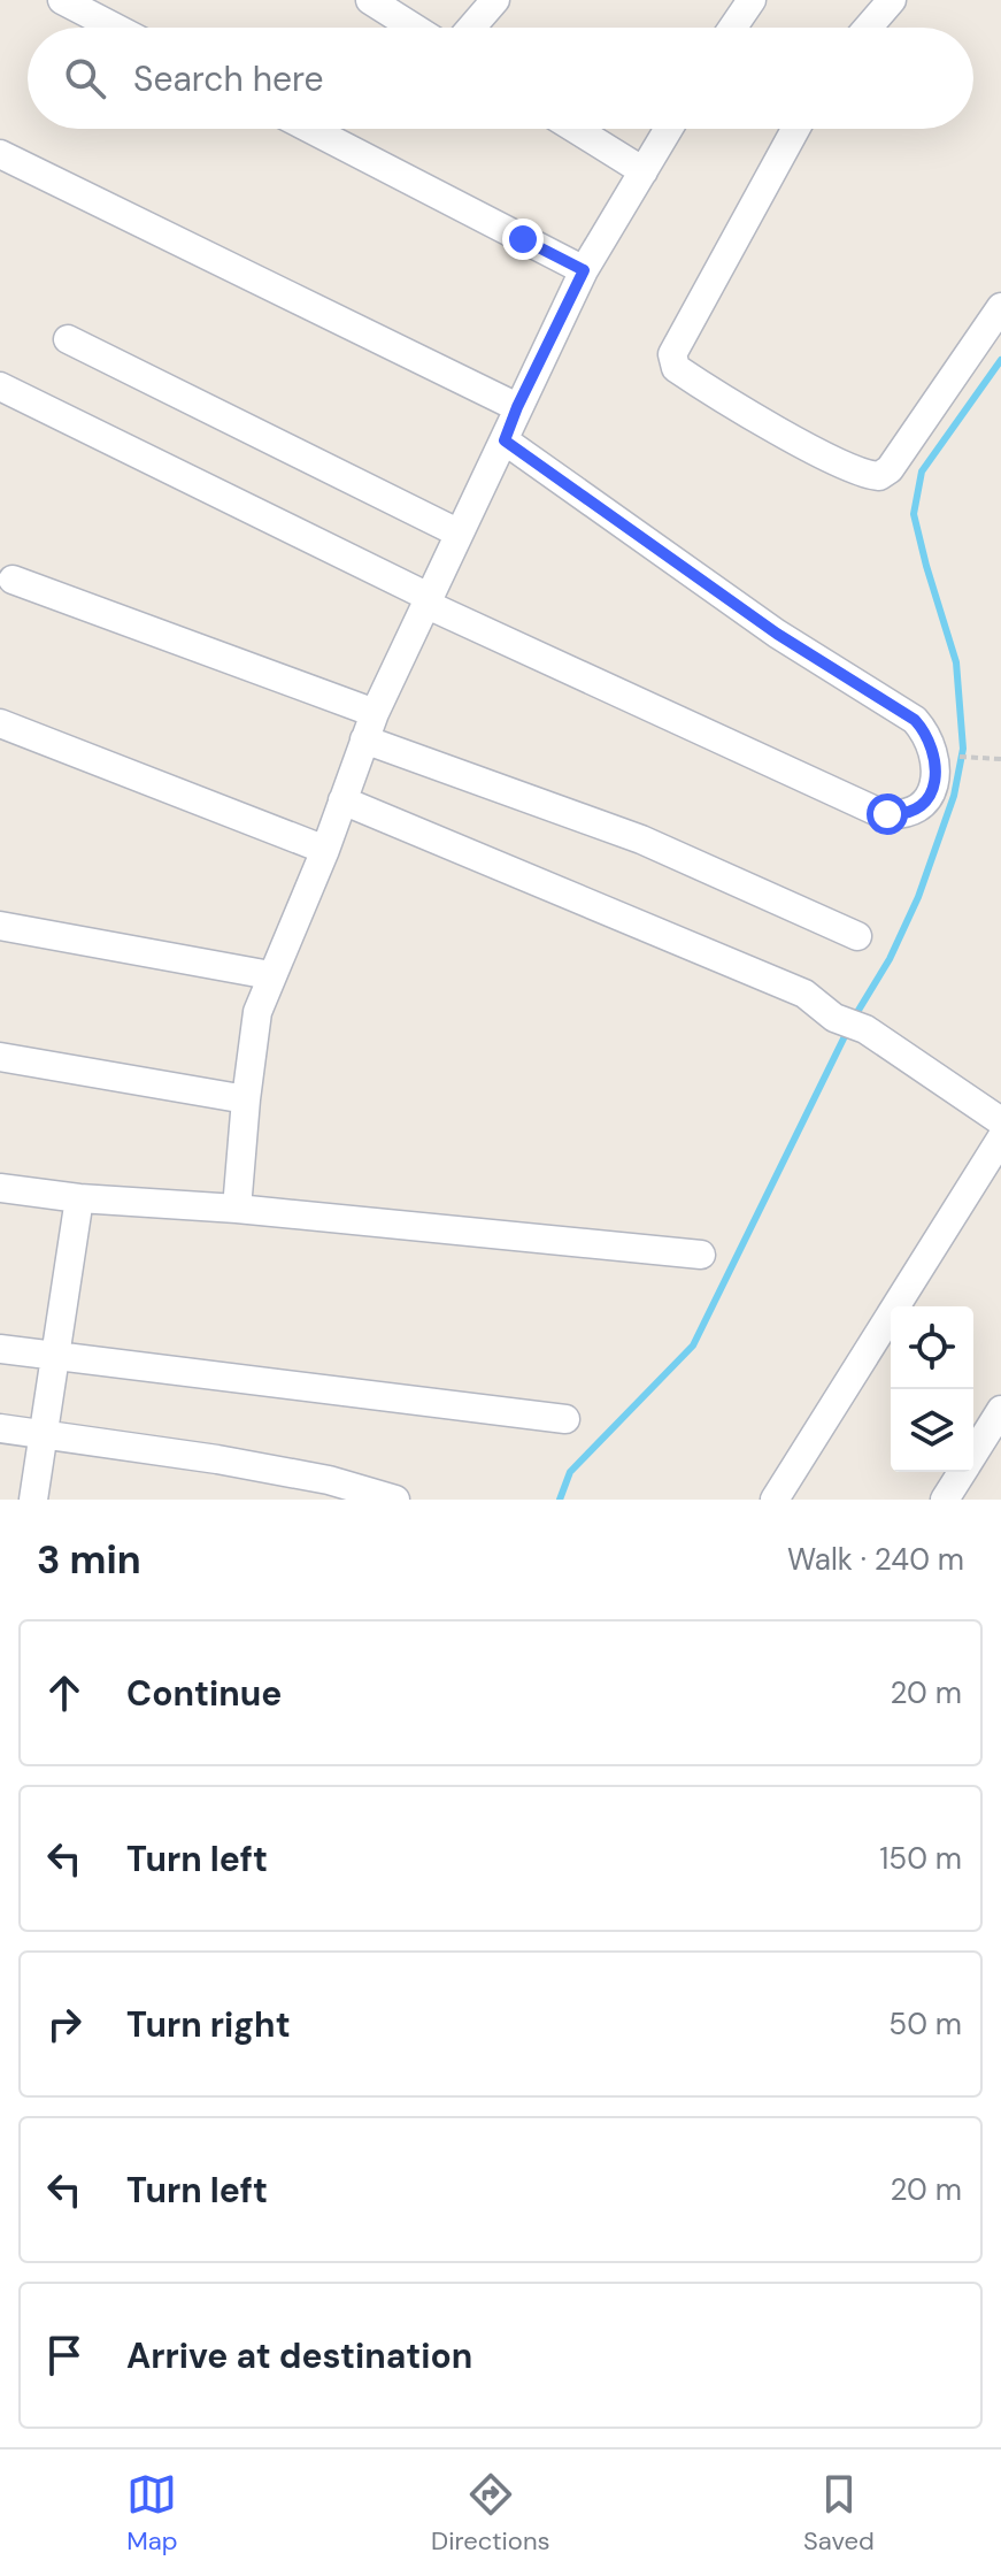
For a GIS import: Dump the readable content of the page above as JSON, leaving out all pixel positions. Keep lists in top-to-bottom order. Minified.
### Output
{"page":{"search":"Search here","heading":["3 min","Walk · 240 m"],"list":[["Continue","20 m"],["Turn left","150 m"],["Turn right","50 m"],["Turn left","20 m"],"Arrive at destination"],"nav":["Map","Directions","Saved"]}}
